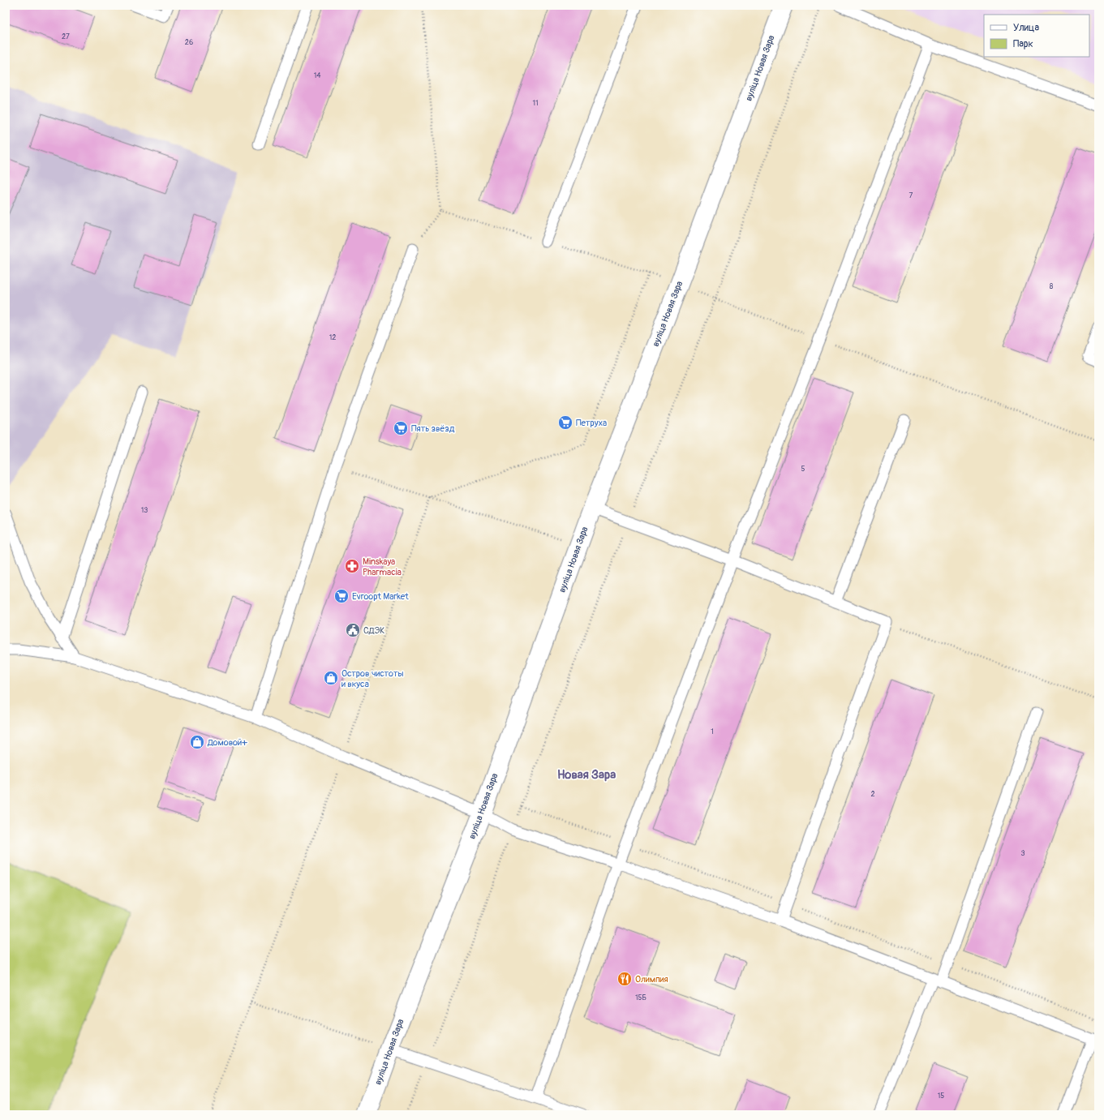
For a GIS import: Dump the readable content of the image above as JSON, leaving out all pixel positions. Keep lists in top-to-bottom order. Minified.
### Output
{"streets":{"street":["вуліца Новая Зара"]},"districts":["Новая Зара"],"places":{"supermarket":["Петруха","Пять звёзд","Evroopt Market"],"pharmacy":["Minskaya Pharmacia"],"public building":["СДЭК"],"shop":["Остров чистоты и вкуса","Домовой+"],"restaurant":["Олимпия"]},"house_numbers":["27","26","14","11","7","8","12","5","13","1","2","3","15Б","15"],"legend":["Улица","Парк"]}
